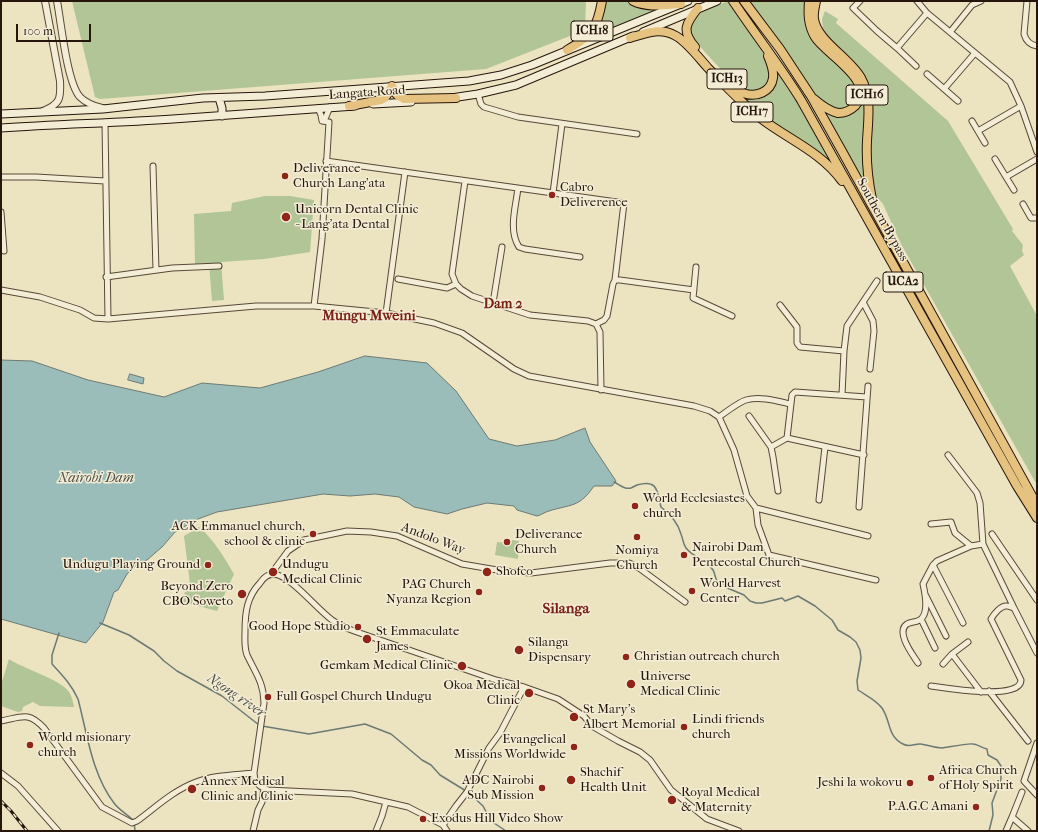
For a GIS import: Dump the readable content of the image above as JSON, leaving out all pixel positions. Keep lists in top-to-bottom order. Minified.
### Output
{"streets":{"main road":["ICH18","ICH13","Langata Road","ICH16","ICH17","Southern Bypass","UCA2"],"street":["Andolo Way"]},"crossings":[["ICH18","Langata Road"],["ICH13","Langata Road"],["ICH13","Southern Bypass"],["Langata Road","ICH17"],["ICH16","Southern Bypass"],["ICH17","Southern Bypass"]],"districts":["Dam 2","Mungu Mweini","Silanga"],"water":["Nairobi Dam","Ngong river"],"places":["Deliverance Church Lang'ata","Cabro Deliverence","Unicorn Dental Clinic - Lang'ata Dental","World Ecclesiastes church","ACK Emmanuel church, school & clinic","Nomiya Church","Deliverance Church","Nairobi Dam Pentecostal Church","Undugu Playing Ground","Undugu Medical Clinic","Shofco","World Harvest Center","PAG Church Nyanza Region","Beyond Zero CBO Soweto","Good Hope Studio","St Emmaculate James","Silanga Dispensary","Christian outreach church","Gemkam Medical Clinic","Universe Medical Clinic","Okoa Medical Clinic","Full Gospel Church Undugu","St Mary's Albert Memorial","Lindi friends church","World misionary church","Evangelical Missions Worldwide","Africa Church of Holy Spirit","Shachif Health Unit","Jeshi la wokovu","ADC Nairobi Sub Mission","Annex Medical Clinic and Clinic","Royal Medical & Maternity","P.A.G.C Amani","Exodus Hill Video Show"],"scale_bar":"100 m"}
